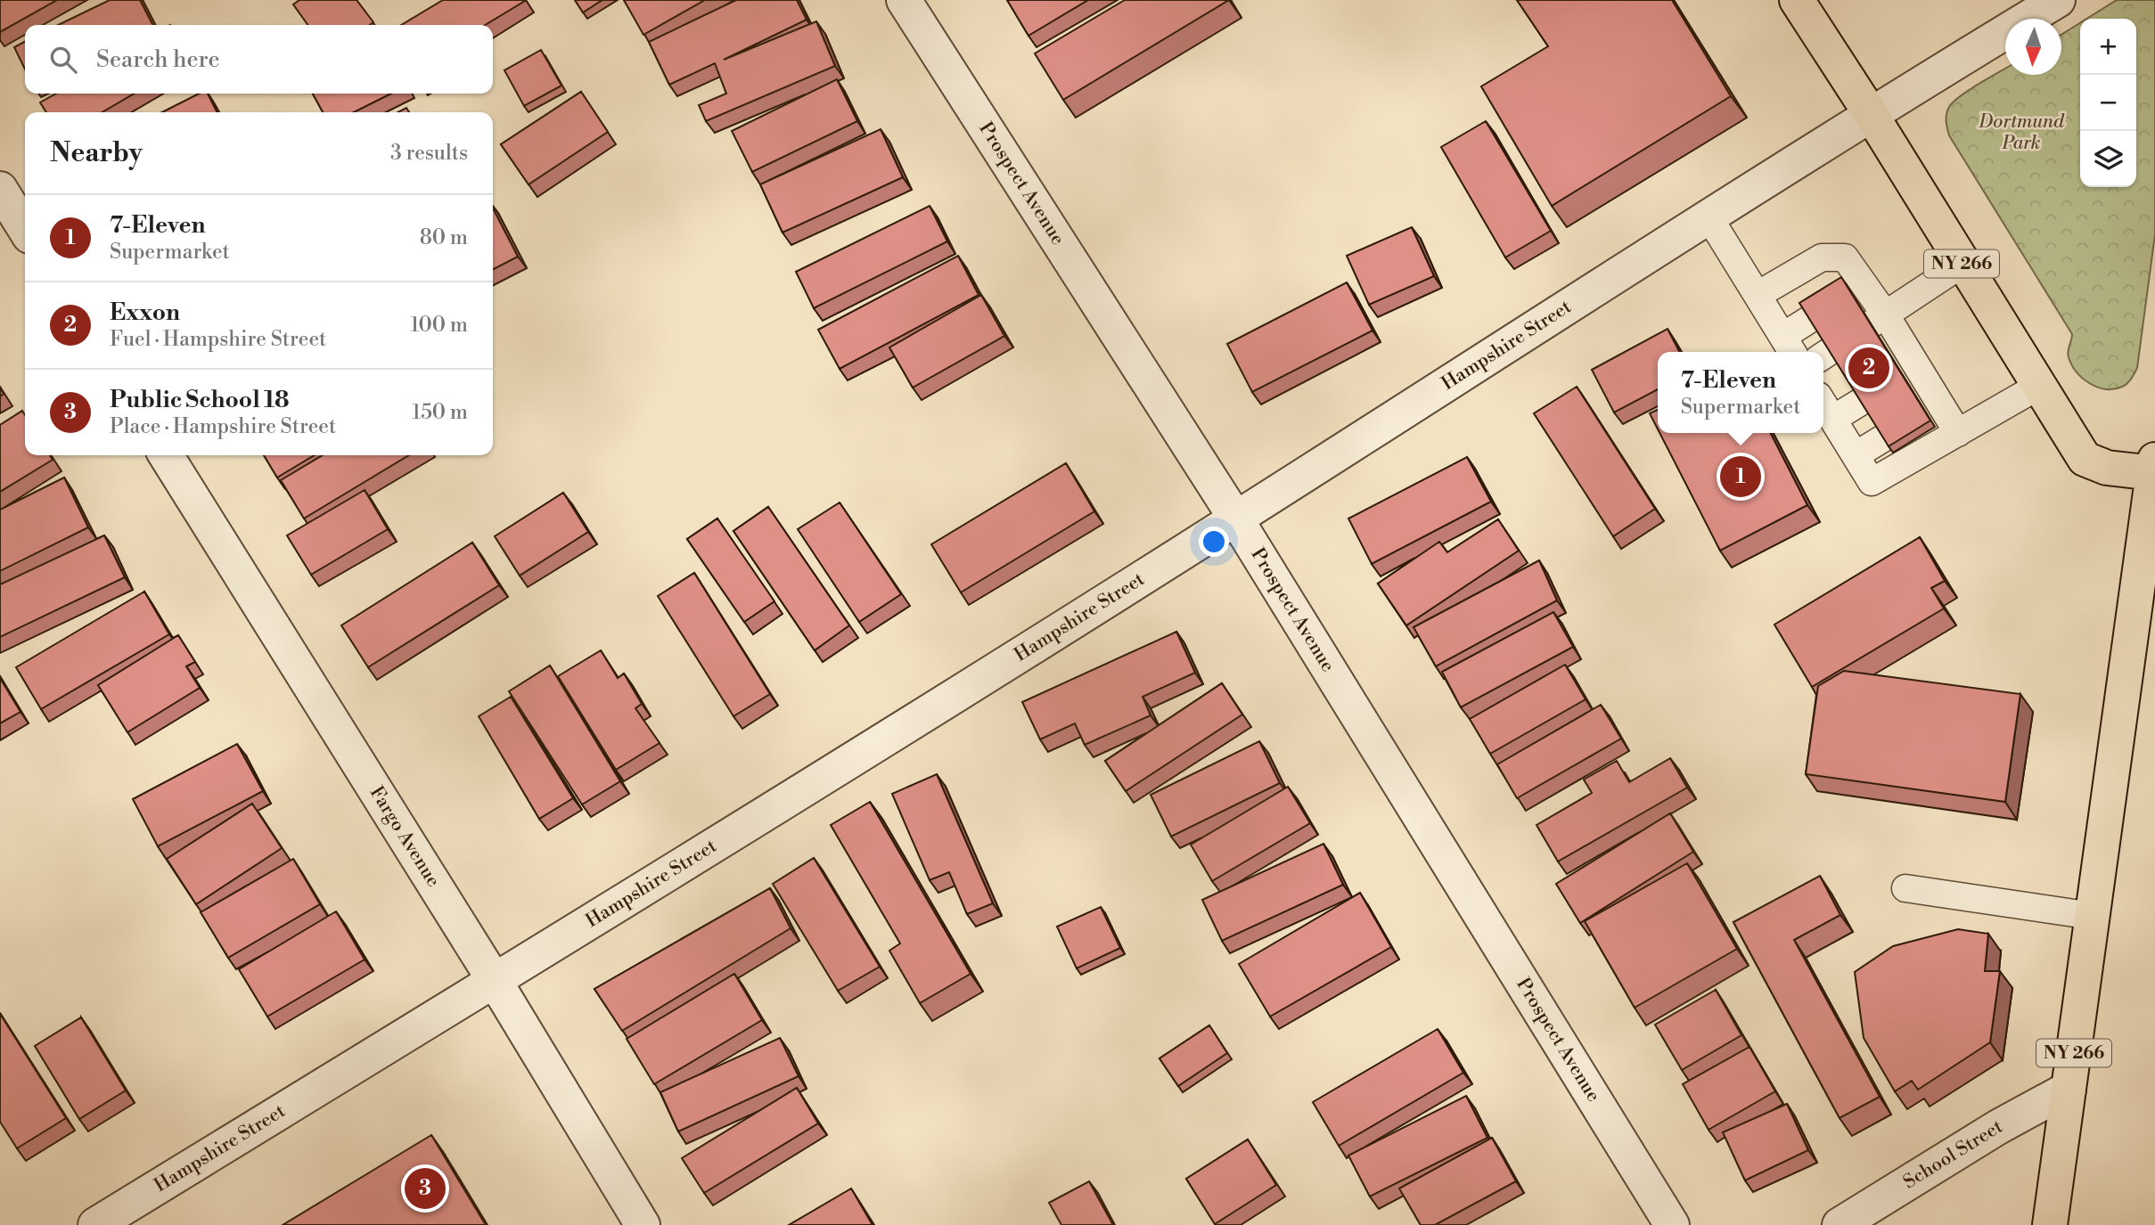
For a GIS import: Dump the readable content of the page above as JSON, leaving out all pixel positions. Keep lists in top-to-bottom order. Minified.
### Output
{"streets":{"main road":["NY 266"],"street":["Prospect Avenue","Hampshire Street","Fargo Avenue","School Street"]},"crossings":[["Prospect Avenue","Hampshire Street"],["NY 266","Hampshire Street"],["NY 266","School Street"],["Hampshire Street","Fargo Avenue"]],"parks":["Dortmund Park"],"north":"bottom","page":{"map_buttons":["+","−"],"search":"Search here","heading":["Nearby","3 results"],"list":[{"mark":"1","name":"7-Eleven","note":"Supermarket","value":"80 m"},{"mark":"2","name":"Exxon","note":"Fuel · Hampshire Street","value":"100 m"},{"mark":"3","name":"Public School 18","note":"Place · Hampshire Street","value":"150 m"}],"pins":["2","1","3"],"popup":["7-Eleven","Supermarket"]}}
